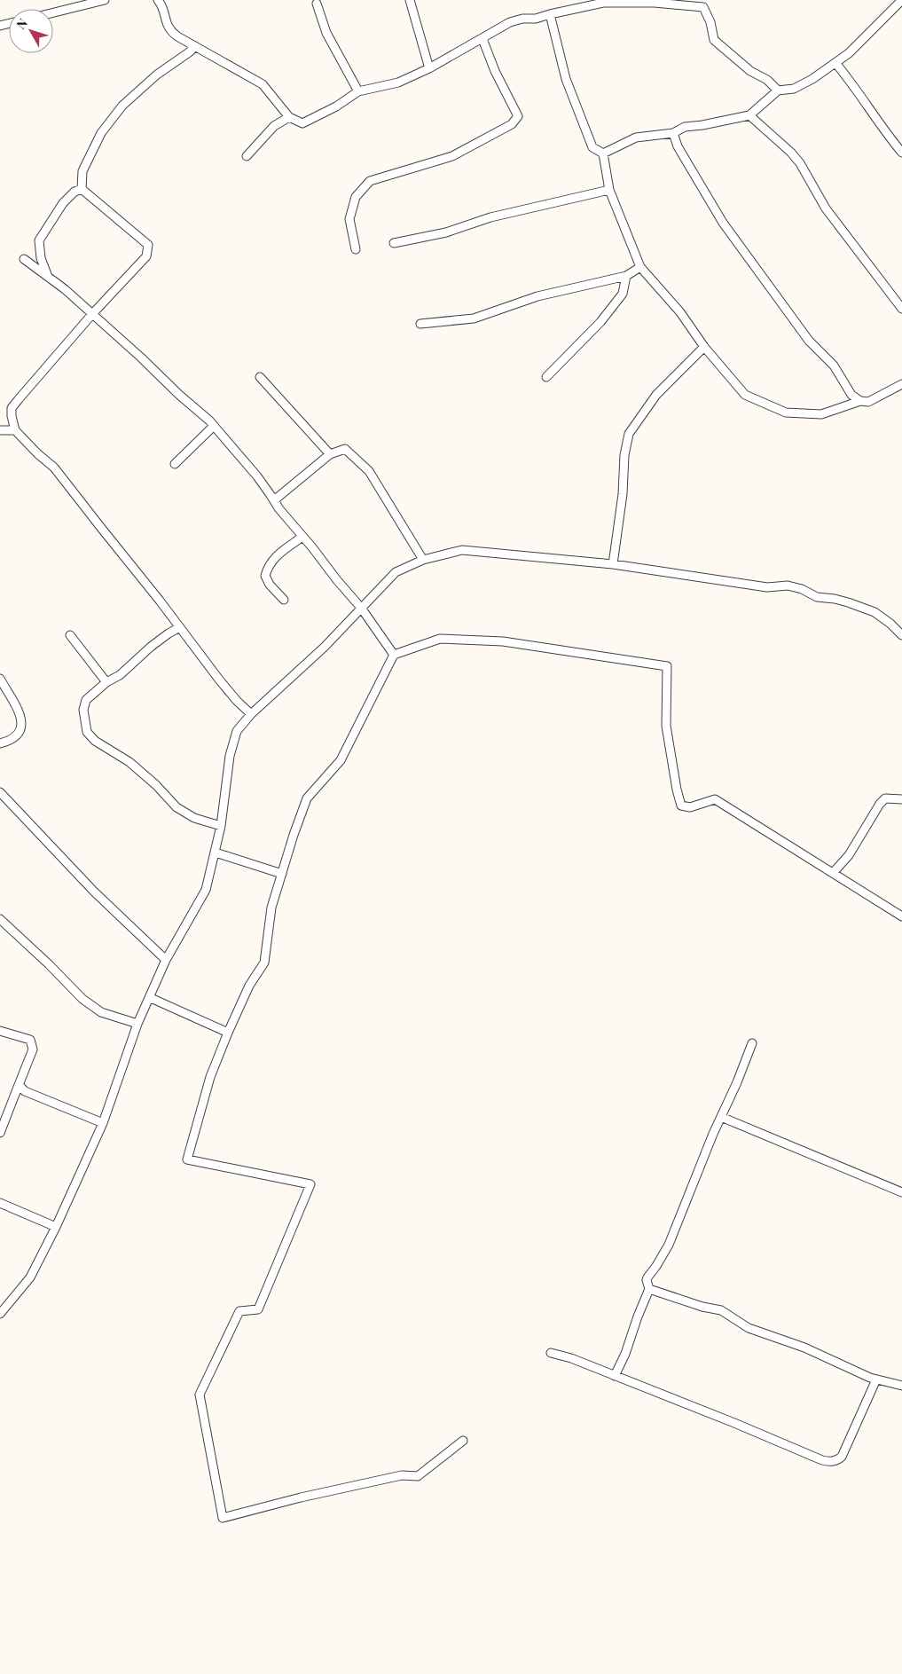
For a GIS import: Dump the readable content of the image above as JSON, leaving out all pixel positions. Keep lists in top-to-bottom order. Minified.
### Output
{"north":"top left"}
